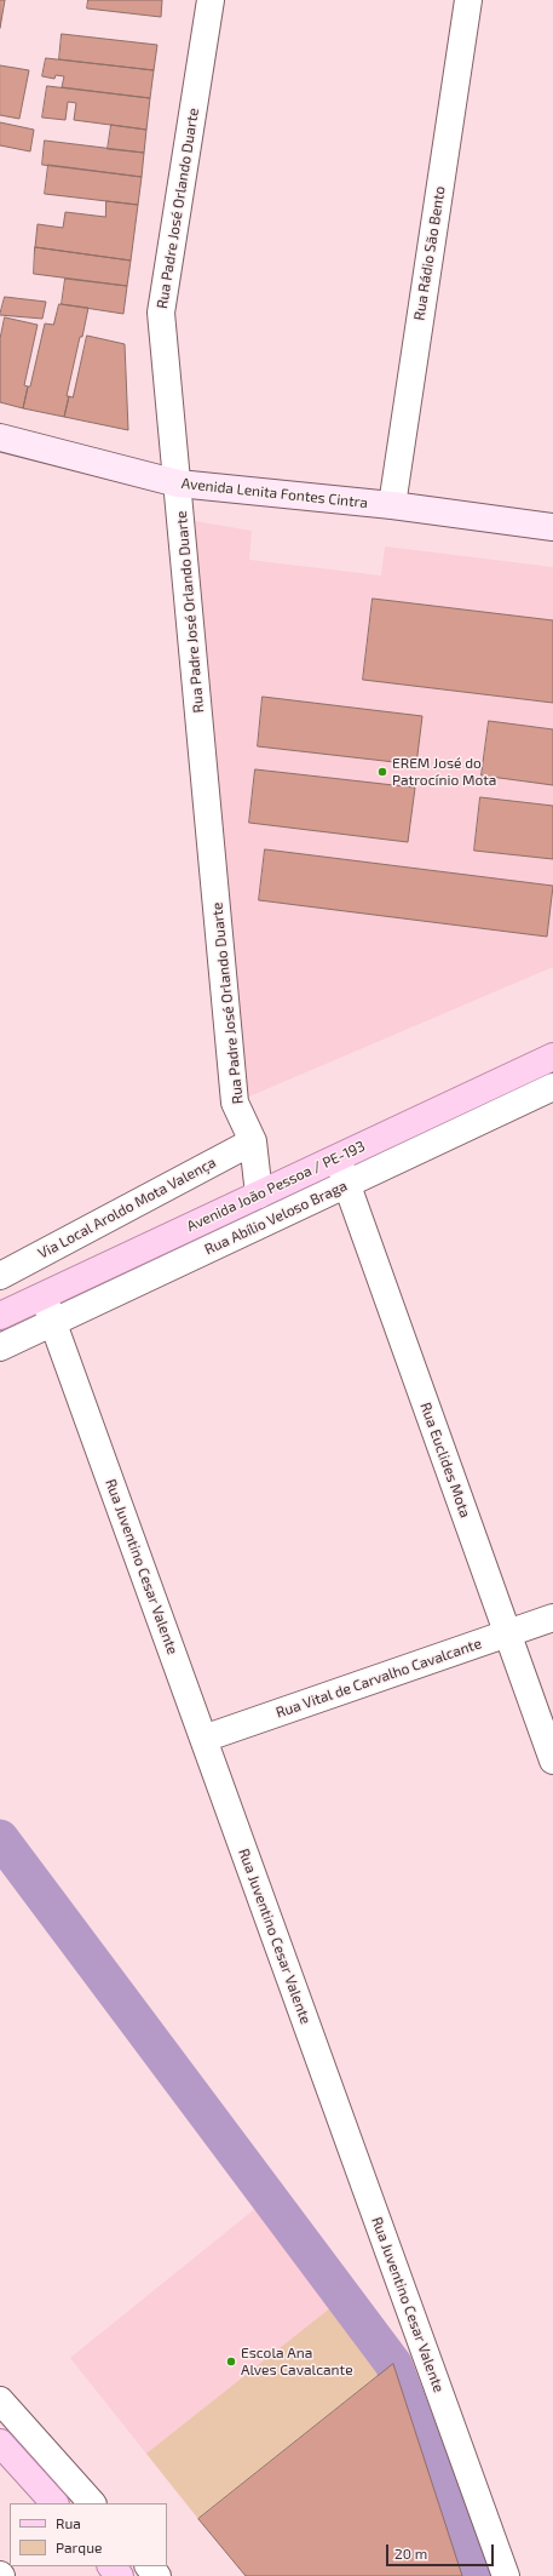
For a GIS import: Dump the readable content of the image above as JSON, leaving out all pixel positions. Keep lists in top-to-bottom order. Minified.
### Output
{"streets":{"main road":["Avenida João Pessoa / PE-193"],"street":["Rua Padre José Orlando Duarte","Rua Rádio São Bento","Avenida Lenita Fontes Cintra","Via Local Aroldo Mota Valença","Rua Abílio Veloso Braga","Rua Euclides Mota","Rua Juventino Cesar Valente","Rua Vital de Carvalho Cavalcante"]},"crossings":[["Rua Padre José Orlando Duarte","Avenida Lenita Fontes Cintra"],["Rua Padre José Orlando Duarte","Avenida João Pessoa / PE-193"],["Rua Padre José Orlando Duarte","Via Local Aroldo Mota Valença"],["Rua Rádio São Bento","Avenida Lenita Fontes Cintra"],["Avenida João Pessoa / PE-193","Rua Euclides Mota"],["Avenida João Pessoa / PE-193","Rua Juventino Cesar Valente"],["Rua Abílio Veloso Braga","Rua Euclides Mota"],["Rua Abílio Veloso Braga","Rua Juventino Cesar Valente"],["Rua Euclides Mota","Rua Vital de Carvalho Cavalcante"],["Rua Juventino Cesar Valente","Rua Vital de Carvalho Cavalcante"]],"places":["EREM José do Patrocínio Mota","Escola Ana Alves Cavalcante"],"legend":["Rua","Parque"],"scale_bar":"20 m"}
